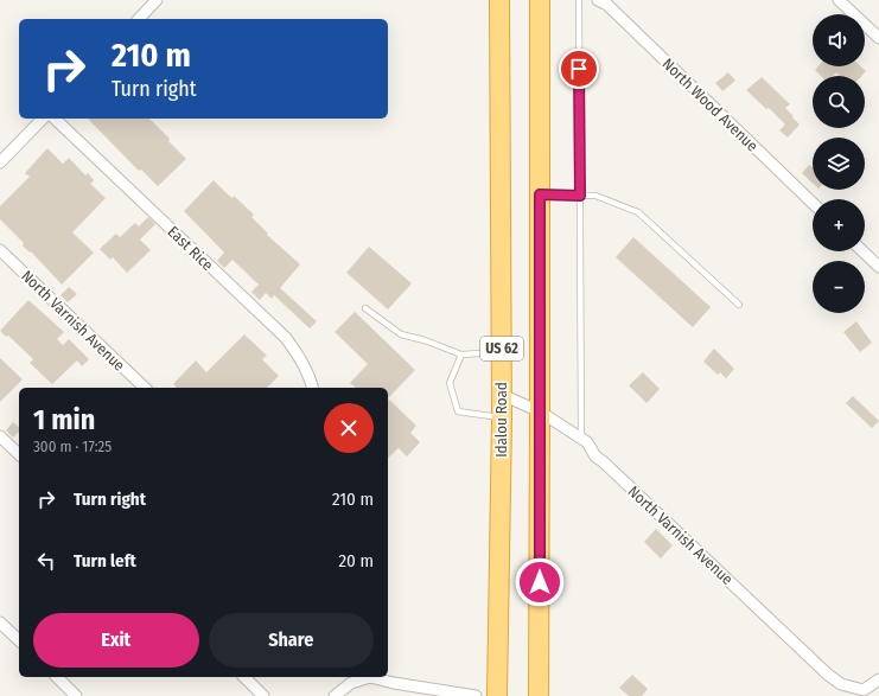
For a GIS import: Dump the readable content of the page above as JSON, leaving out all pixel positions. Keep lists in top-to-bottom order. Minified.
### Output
{"streets":{"highway":["US 62","Idalou Road"],"street":["North Wood Avenue","East Rice","North Varnish Avenue"]},"crossings":[["North Varnish Avenue","US 62"],["North Varnish Avenue","Idalou Road"]],"page":{"map_buttons":["+","−"],"turn":["210 m","Turn right"],"heading":["1 min","300 m · 17:25"],"list":[{"name":"Turn right","value":"210 m"},{"name":"Turn left","value":"20 m"}],"buttons":["Exit","Share"]}}
